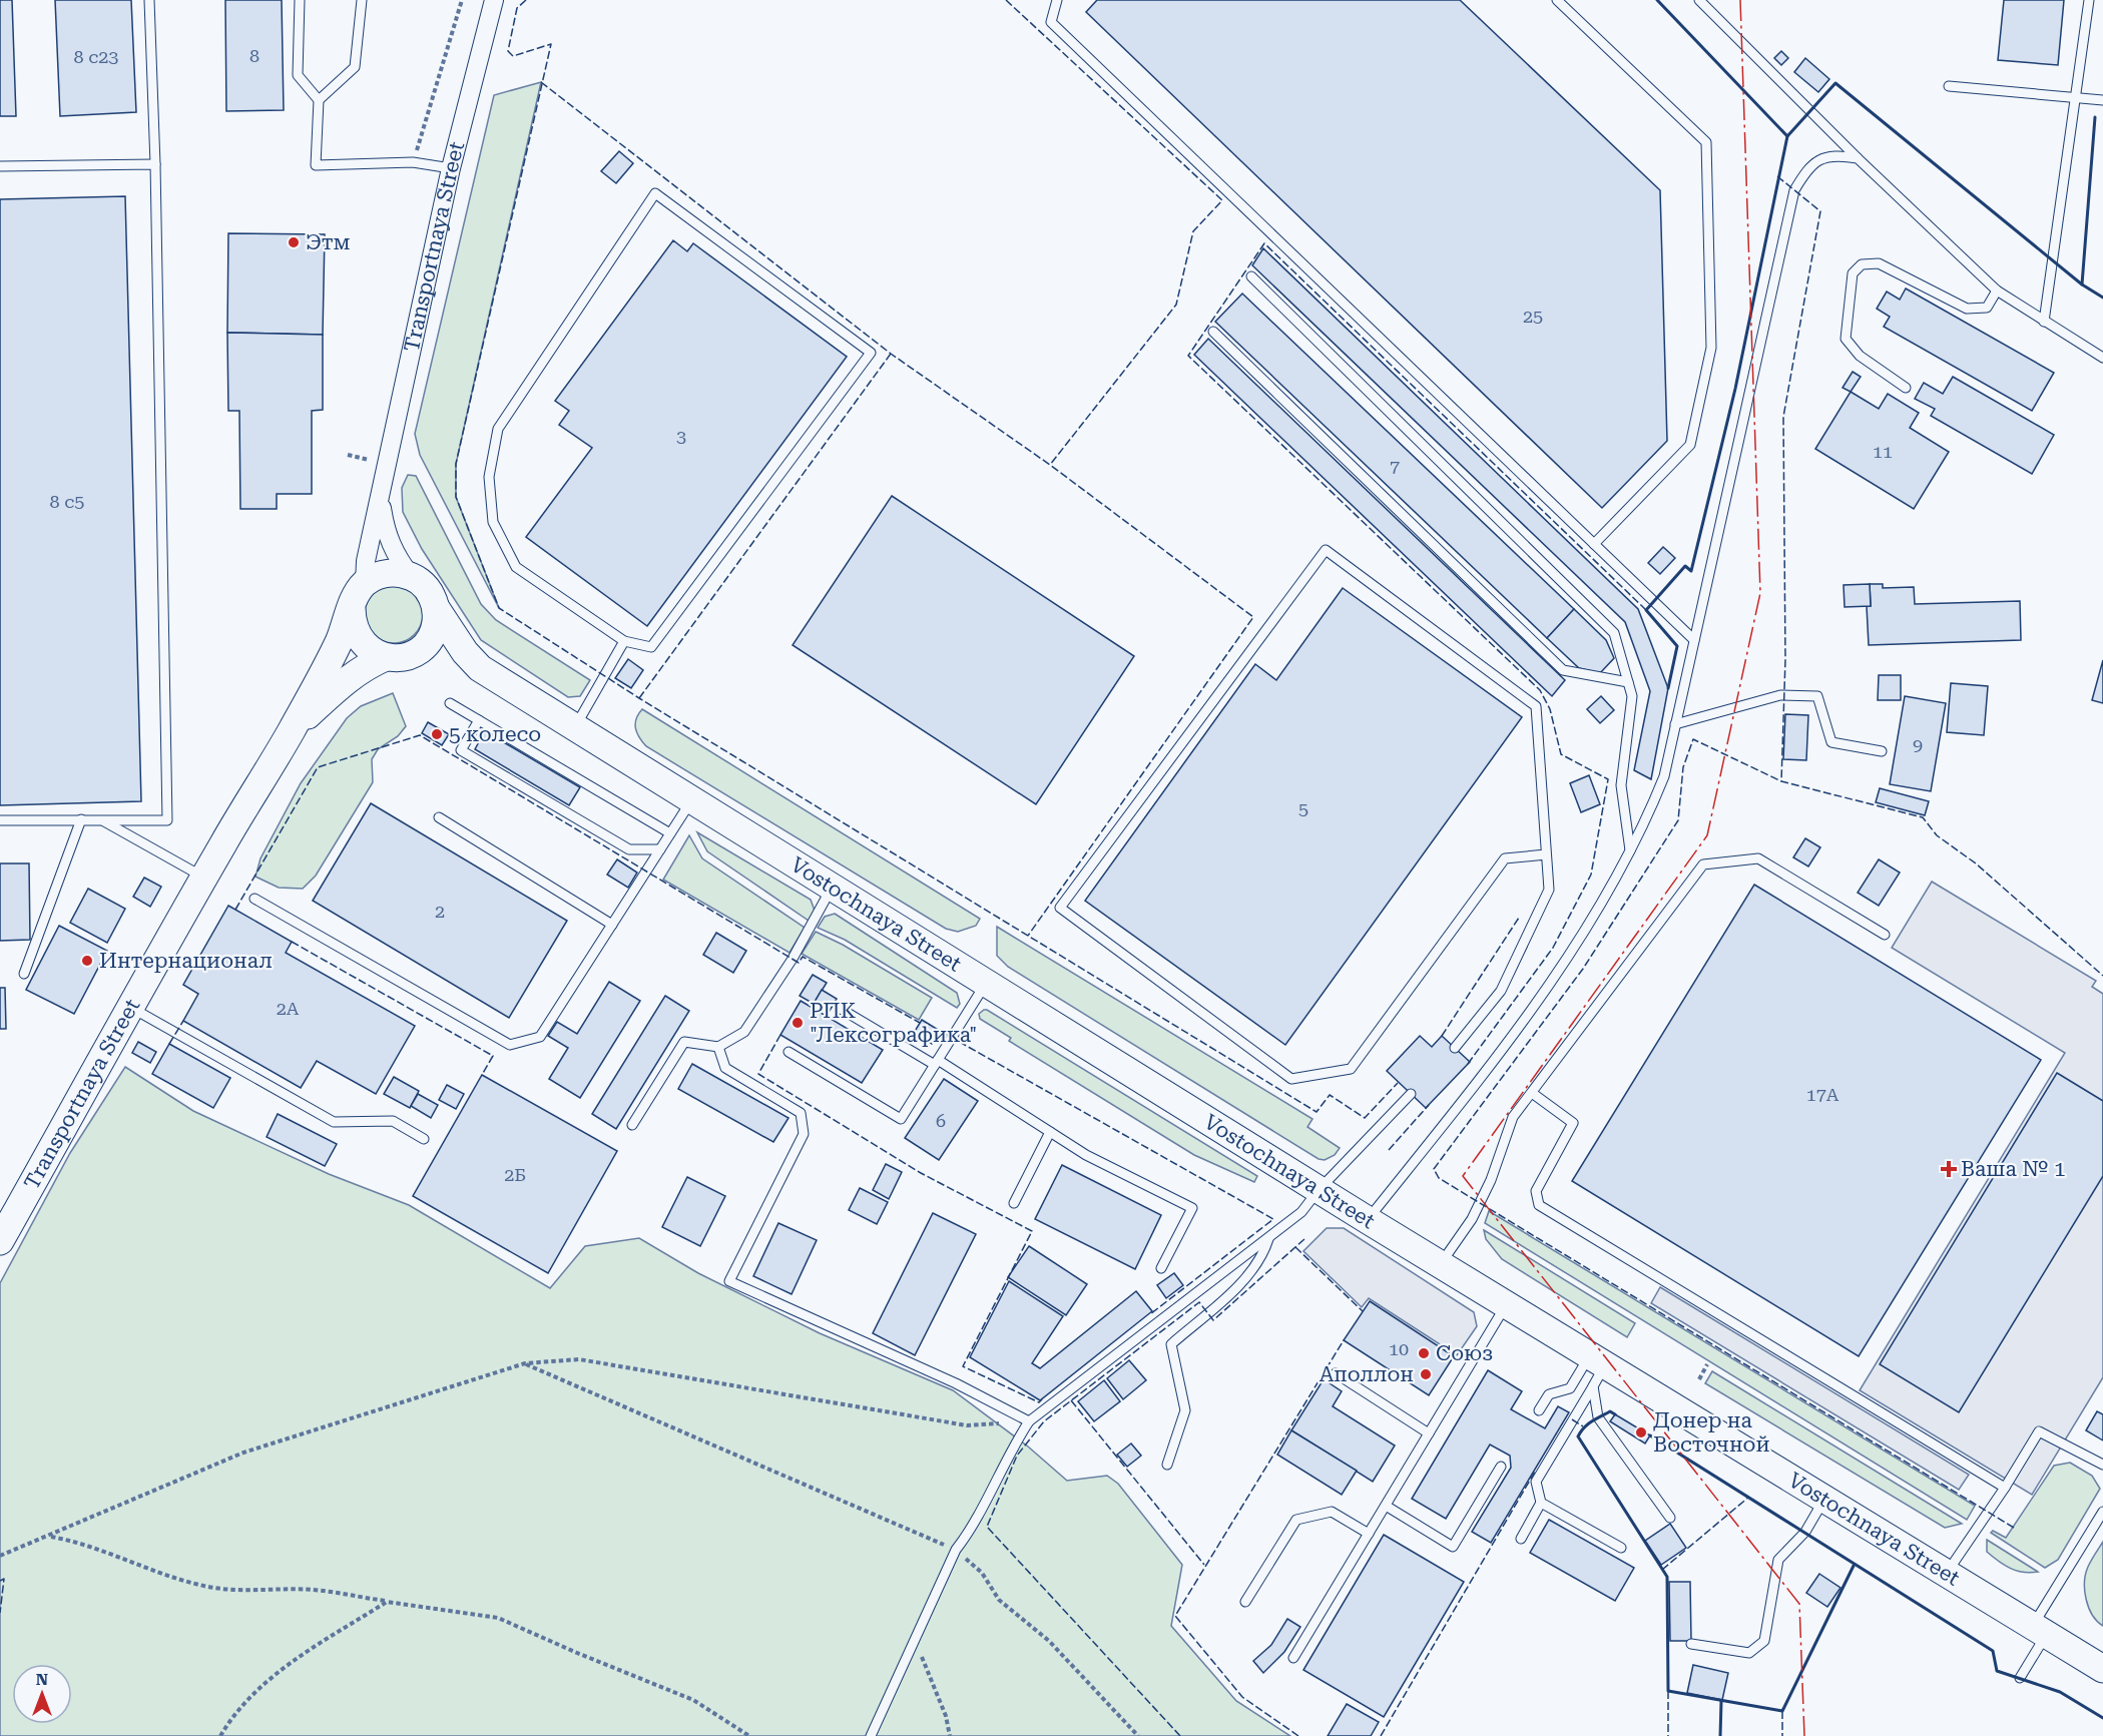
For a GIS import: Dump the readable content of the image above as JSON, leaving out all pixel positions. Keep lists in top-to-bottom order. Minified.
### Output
{"streets":{"street":["Transportnaya Street","Vostochnaya Street"]},"crossings":[["Transportnaya Street","Vostochnaya Street"]],"places":{"other":["Этм","5 колесо","Интернационал","РПК \"Лексографика\"","Союз","Аполлон","Донер на Восточной"],"health":["Ваша № 1"]},"house_numbers":["8","8 с23","25","3","11","7","8 с5","9","5","2","2А","17А","6","2Б","10"],"north":"top"}
